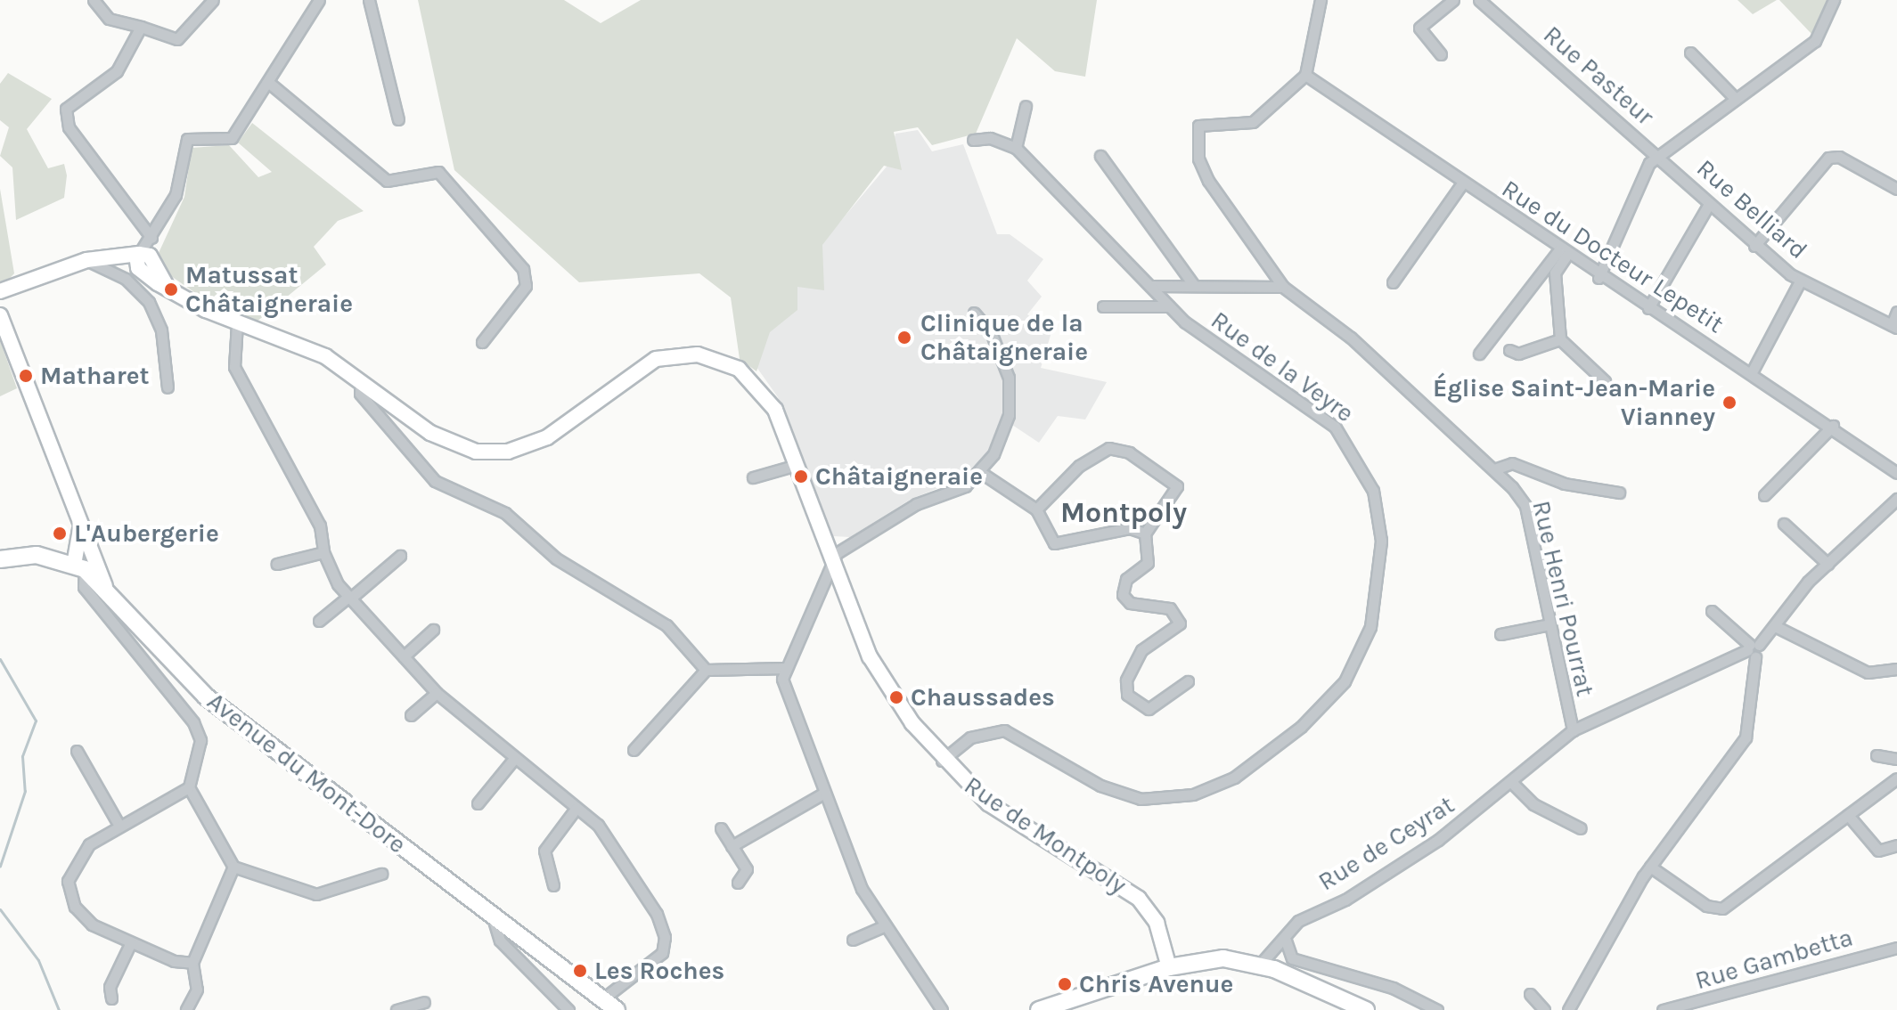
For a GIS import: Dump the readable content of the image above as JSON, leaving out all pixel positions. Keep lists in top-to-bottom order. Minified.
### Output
{"streets":{"main road":["Avenue du Mont-Dore"],"street":["Rue Pasteur","Rue Belliard","Rue du Docteur Lepetit","Rue de la Veyre","Rue Henri Pourrat","Rue de Montpoly","Rue de Ceyrat","Rue Gambetta"]},"crossings":[["Rue Pasteur","Rue Belliard"],["Rue du Docteur Lepetit","Rue Henri Pourrat"],["Rue de la Veyre","Rue de Montpoly"],["Rue Henri Pourrat","Rue de Ceyrat"]],"districts":["Montpoly"],"places":["Matussat Châtaigneraie","Clinique de la Châtaigneraie","Matharet","Église Saint-Jean-Marie Vianney","Châtaigneraie","L'Aubergerie","Chaussades","Les Roches","Chris Avenue"]}
